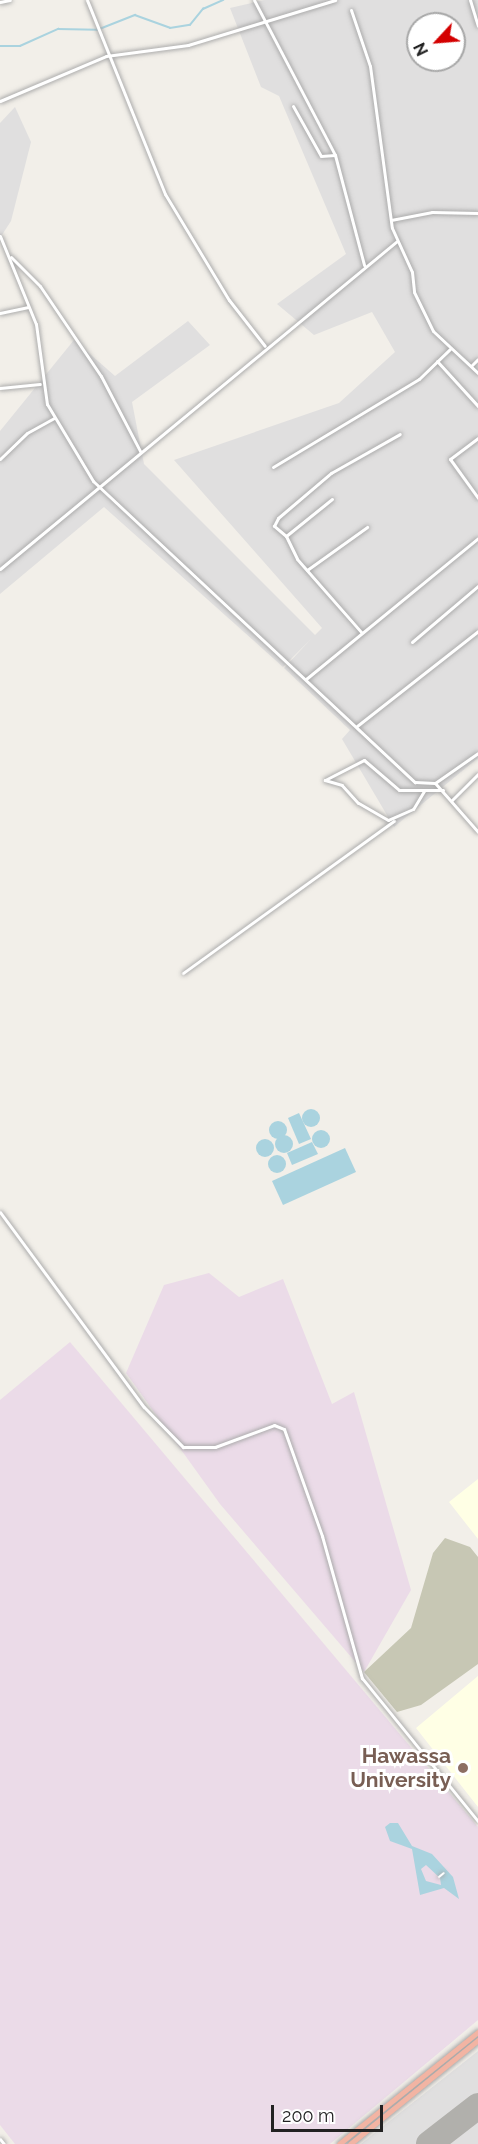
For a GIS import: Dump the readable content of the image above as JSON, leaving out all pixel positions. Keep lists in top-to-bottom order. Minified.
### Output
{"places":["Hawassa University"],"scale_bar":"200 m","north":"bottom left"}
